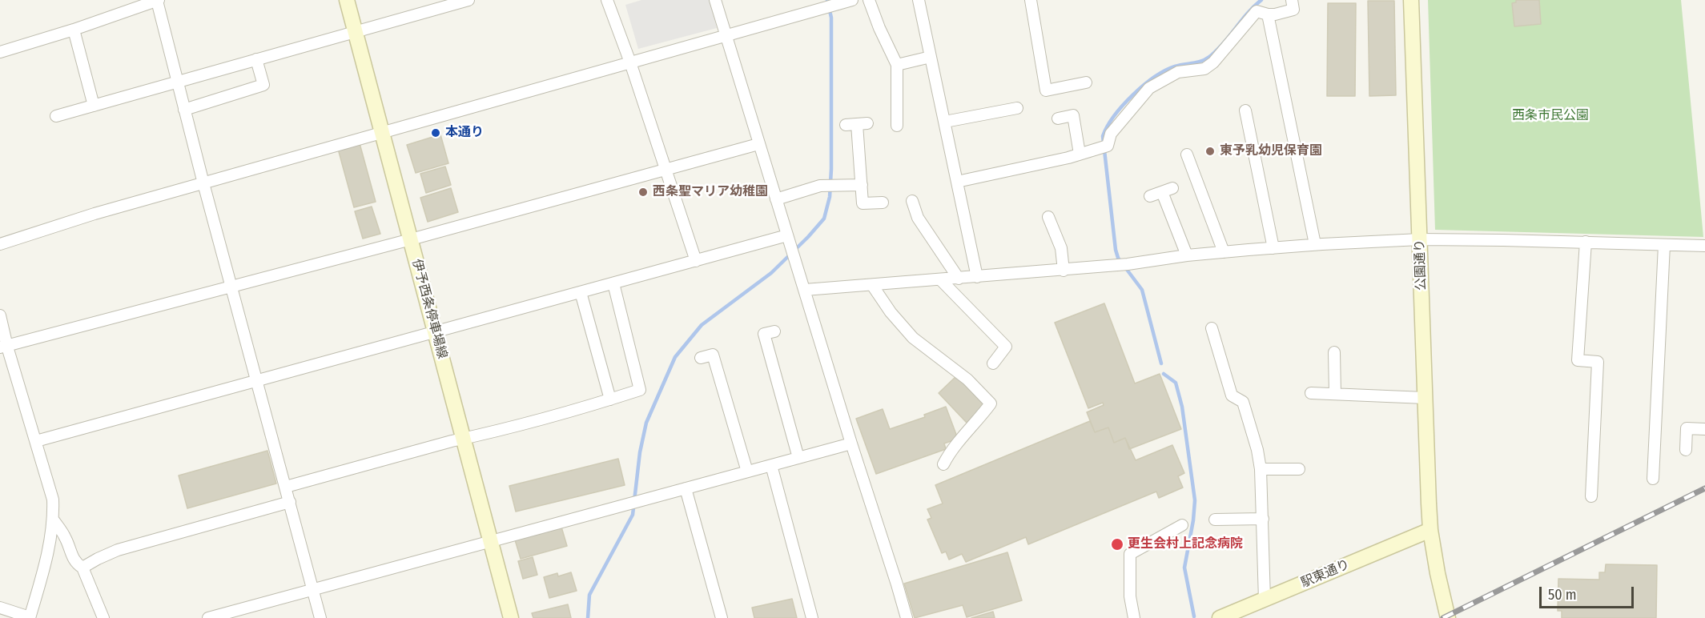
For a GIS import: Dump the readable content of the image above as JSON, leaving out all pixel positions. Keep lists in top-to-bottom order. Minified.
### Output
{"streets":{"street":["公園通り","伊予西条停車場線","駅東通り"]},"crossings":[["公園通り","駅東通り"]],"parks":["西条市民公園"],"places":["本通り","東予乳幼児保育園","西条聖マリア幼稚園","更生会村上記念病院"],"scale_bar":"50 m"}
